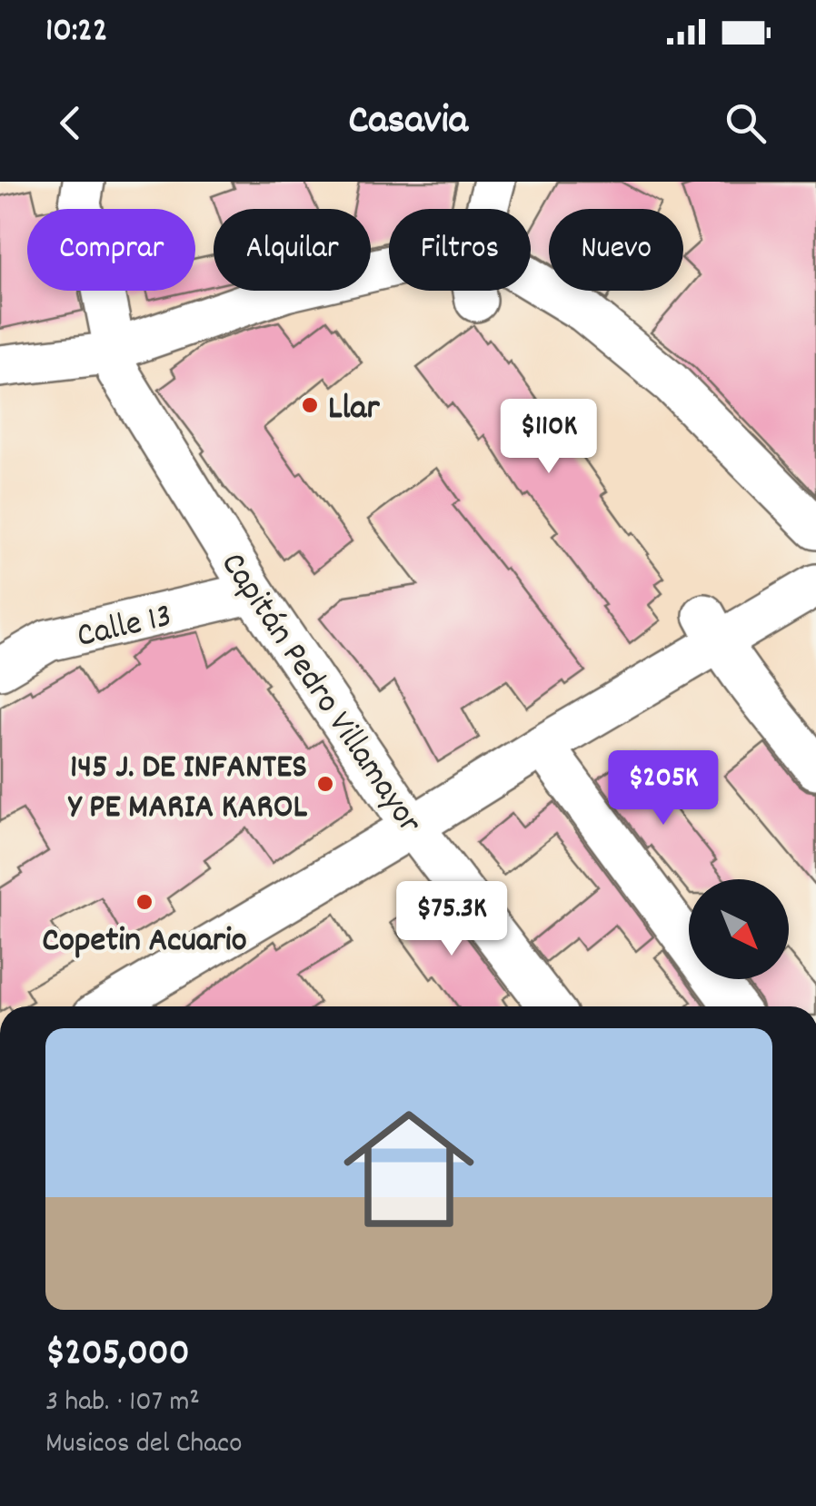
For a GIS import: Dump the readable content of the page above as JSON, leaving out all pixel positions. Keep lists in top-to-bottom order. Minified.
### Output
{"streets":{"street":["Calle 13","Capitán Pedro Villamayor"]},"crossings":[["Calle 13","Capitán Pedro Villamayor"]],"places":["Llar","145 J. DE INFANTES Y PE MARIA KAROL","Copetin Acuario"],"north":"bottom right","page":{"status":"10:22","header":"Casavia","chip":["Comprar","Alquilar","Filtros","Nuevo"],"price":["$110K","$205K","$75.3K"],"list":[{"name":"$205,000","note":"3 hab. · 107 m² · Musicos del Chaco"}]}}
